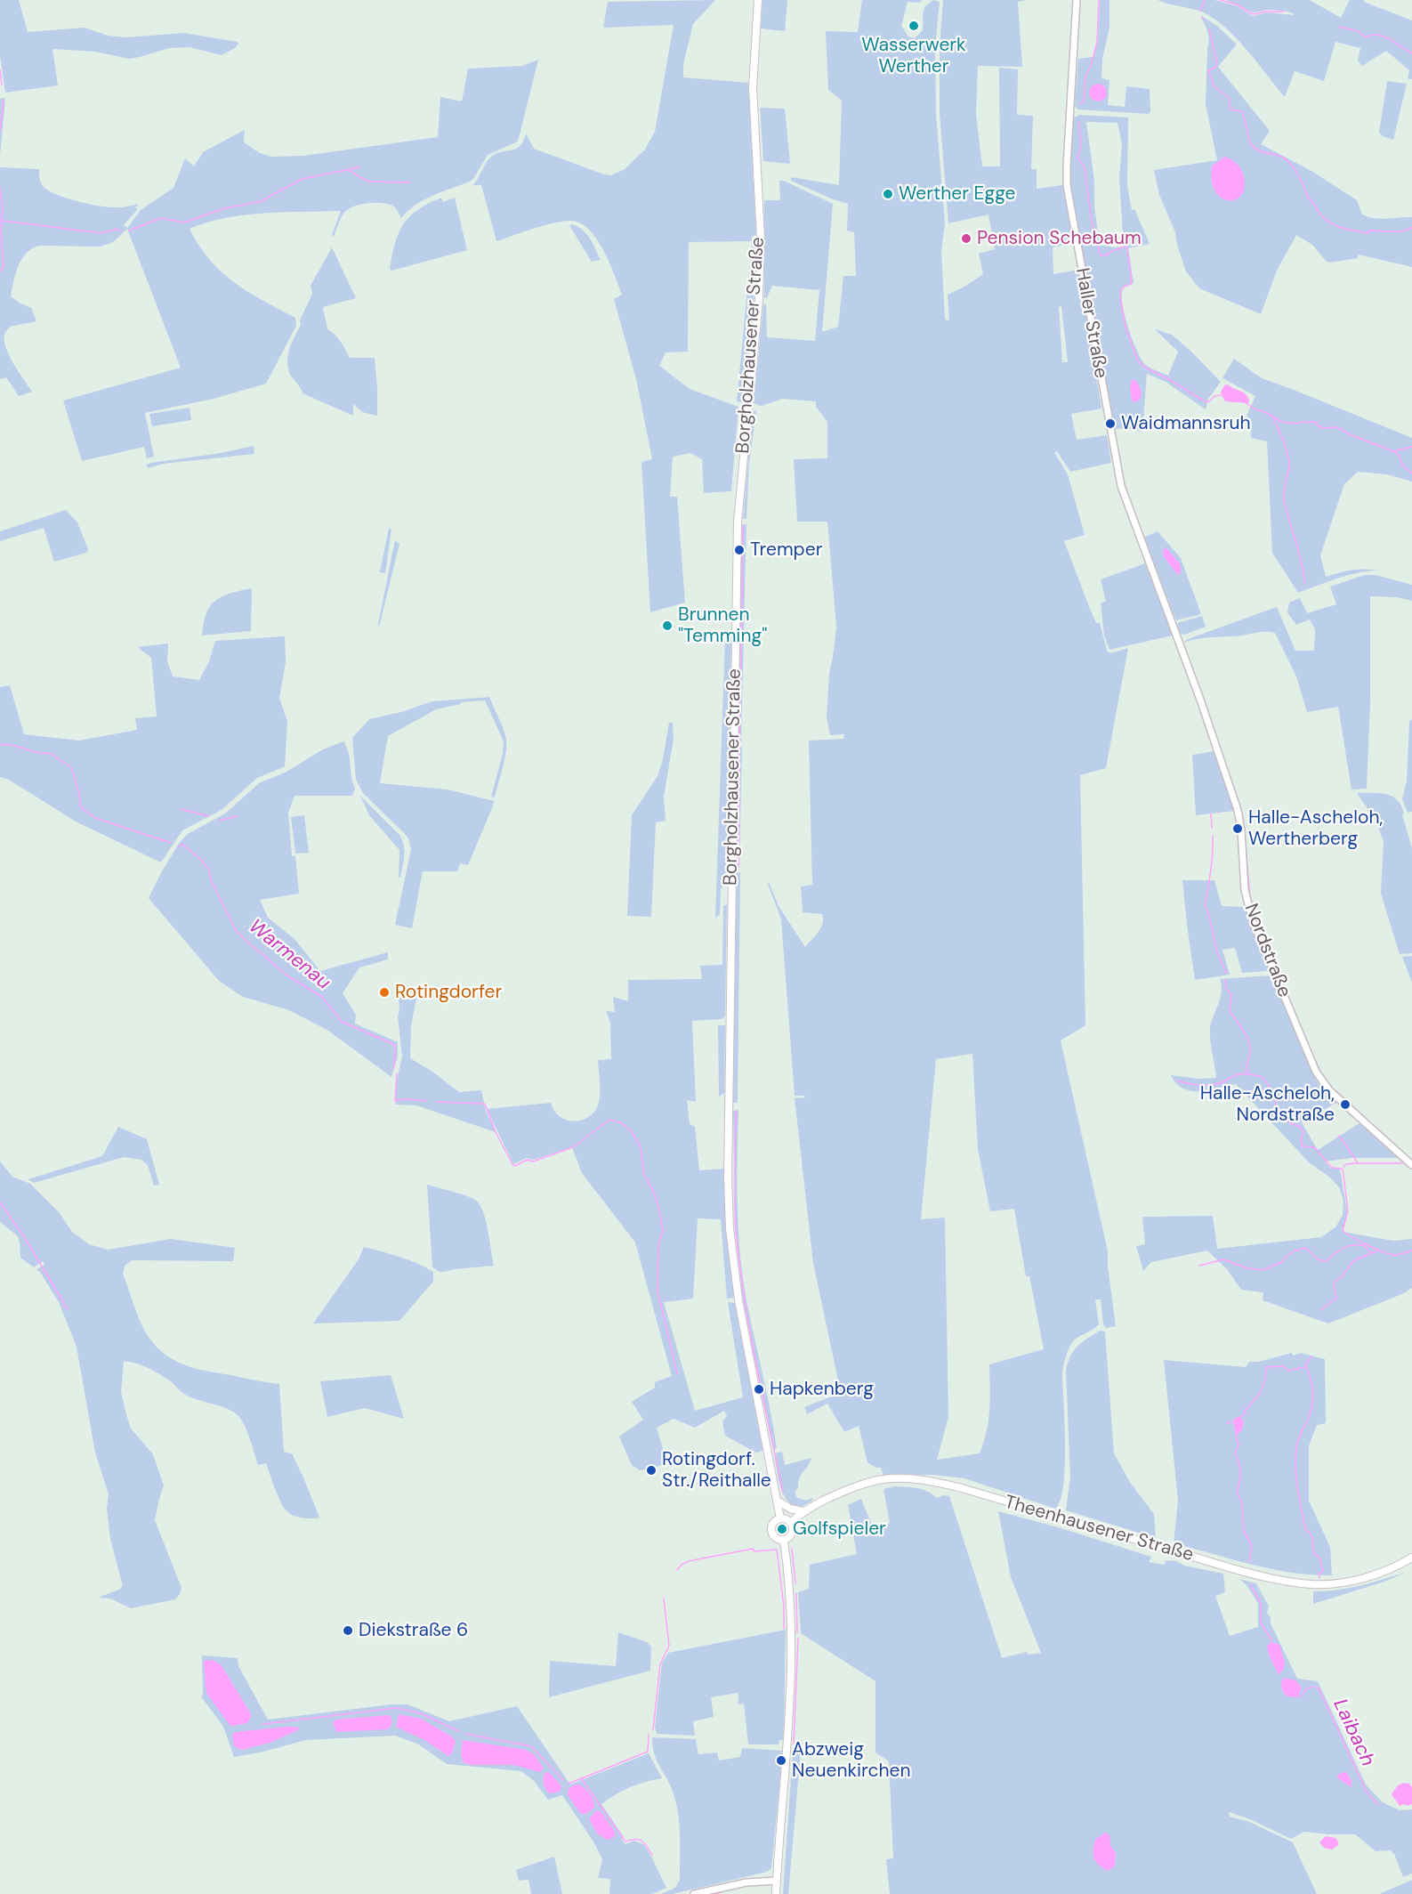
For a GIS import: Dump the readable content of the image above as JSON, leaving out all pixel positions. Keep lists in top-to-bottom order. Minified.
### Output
{"streets":{"main road":["Borgholzhausener Straße","Theenhausener Straße"],"street":["Haller Straße","Nordstraße"]},"crossings":[["Haller Straße","Nordstraße"],["Borgholzhausener Straße","Theenhausener Straße"]],"water":["Warmenau","Laibach"],"places":["Wasserwerk Werther","Werther Egge","Pension Schebaum","Waidmannsruh","Tremper","Brunnen \"Temming\"","Halle-Ascheloh, Wertherberg","Rotingdorfer","Halle-Ascheloh, Nordstraße","Hapkenberg","Rotingdorf. Str./Reithalle","Golfspieler","Diekstraße 6","Abzweig Neuenkirchen"]}
